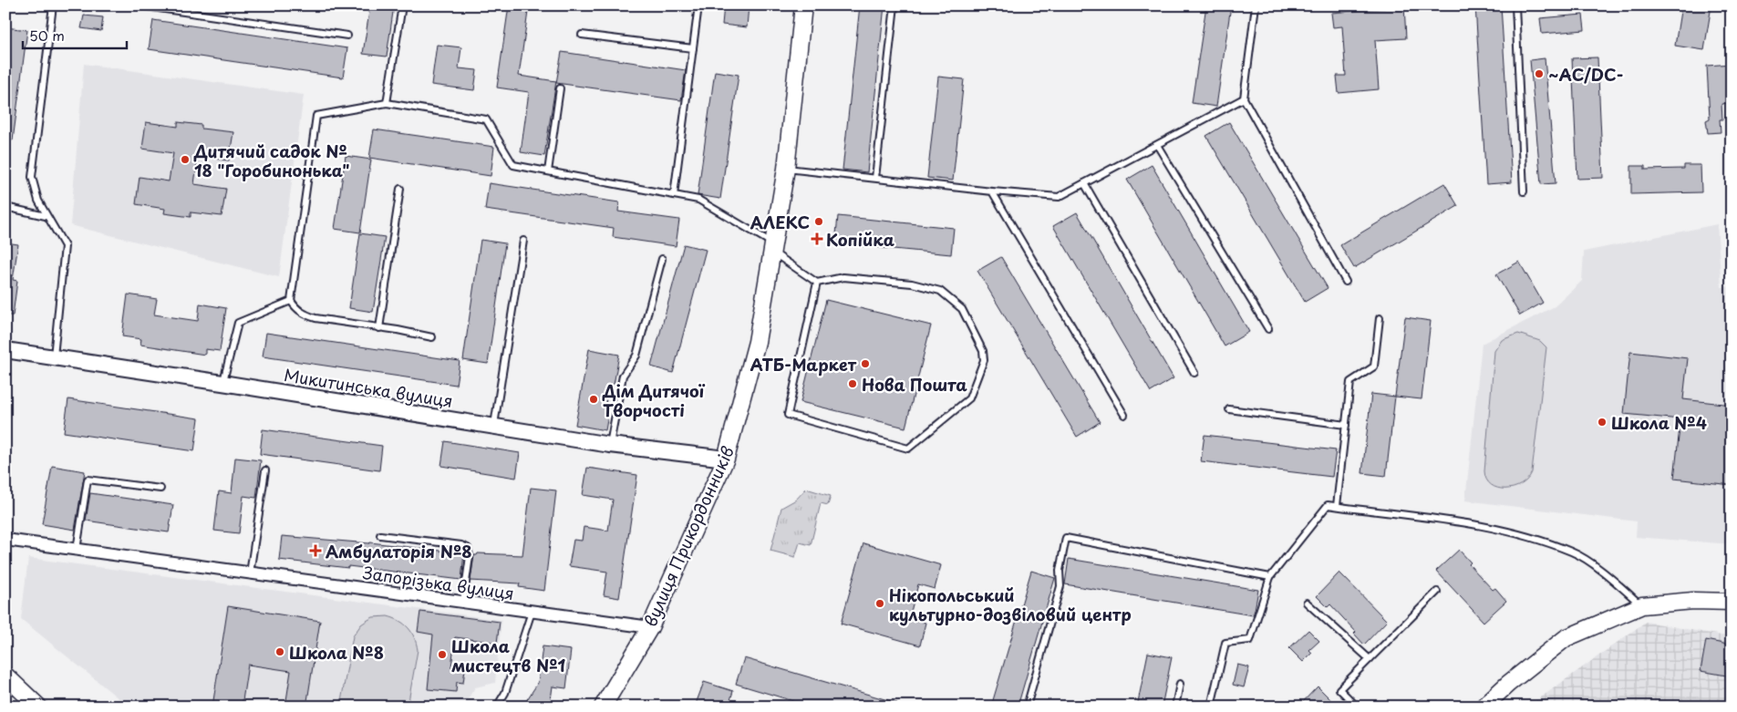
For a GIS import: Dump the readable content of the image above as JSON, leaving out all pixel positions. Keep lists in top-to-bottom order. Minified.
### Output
{"streets":{"main road":["вулиця Прикордонників"],"street":["Микитинська вулиця","Запорізька вулиця"]},"crossings":[["Микитинська вулиця","вулиця Прикордонників"],["вулиця Прикордонників","Запорізька вулиця"]],"places":{"other":["~AC/DC-","Дитячий садок № 18 \"Горобинонька\"","АЛЕКС","АТБ-Маркет","Нова Пошта","Дім Дитячої Творчості","Школа №4","Нікопольський культурно-дозвіловий центр","Школа №8","Школа мистецтв №1"],"health":["Копійка","Амбулаторія №8"]},"scale_bar":"50 m"}
